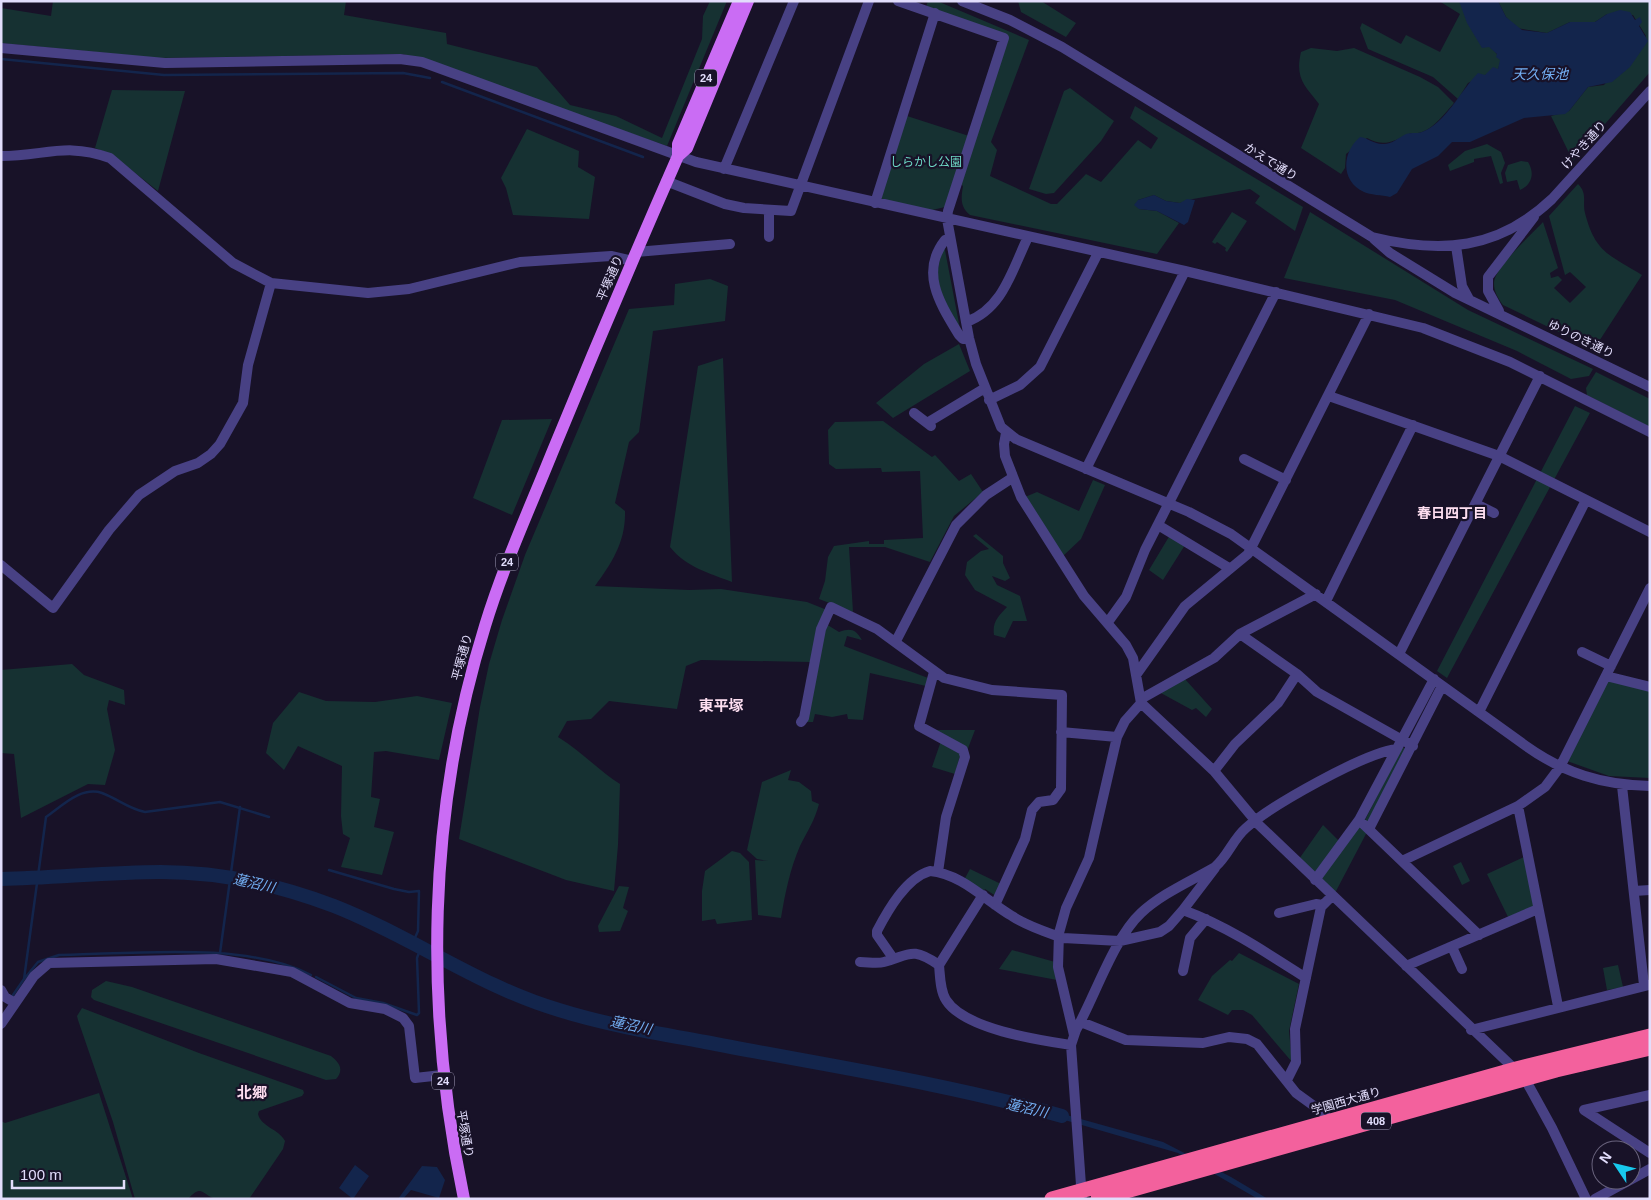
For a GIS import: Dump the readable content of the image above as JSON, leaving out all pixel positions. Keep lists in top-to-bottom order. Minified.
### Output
{"streets":{"highway":["学園西大通り","408"],"main road":["24","平塚通り"],"street":["けやき通り","かえで通り","ゆりのき通り"]},"crossings":[["けやき通り","かえで通り"]],"districts":["春日四丁目","東平塚","北郷"],"water":["天久保池","蓮沼川"],"parks":["しらかし公園"],"scale_bar":"100 m","north":"top left"}
